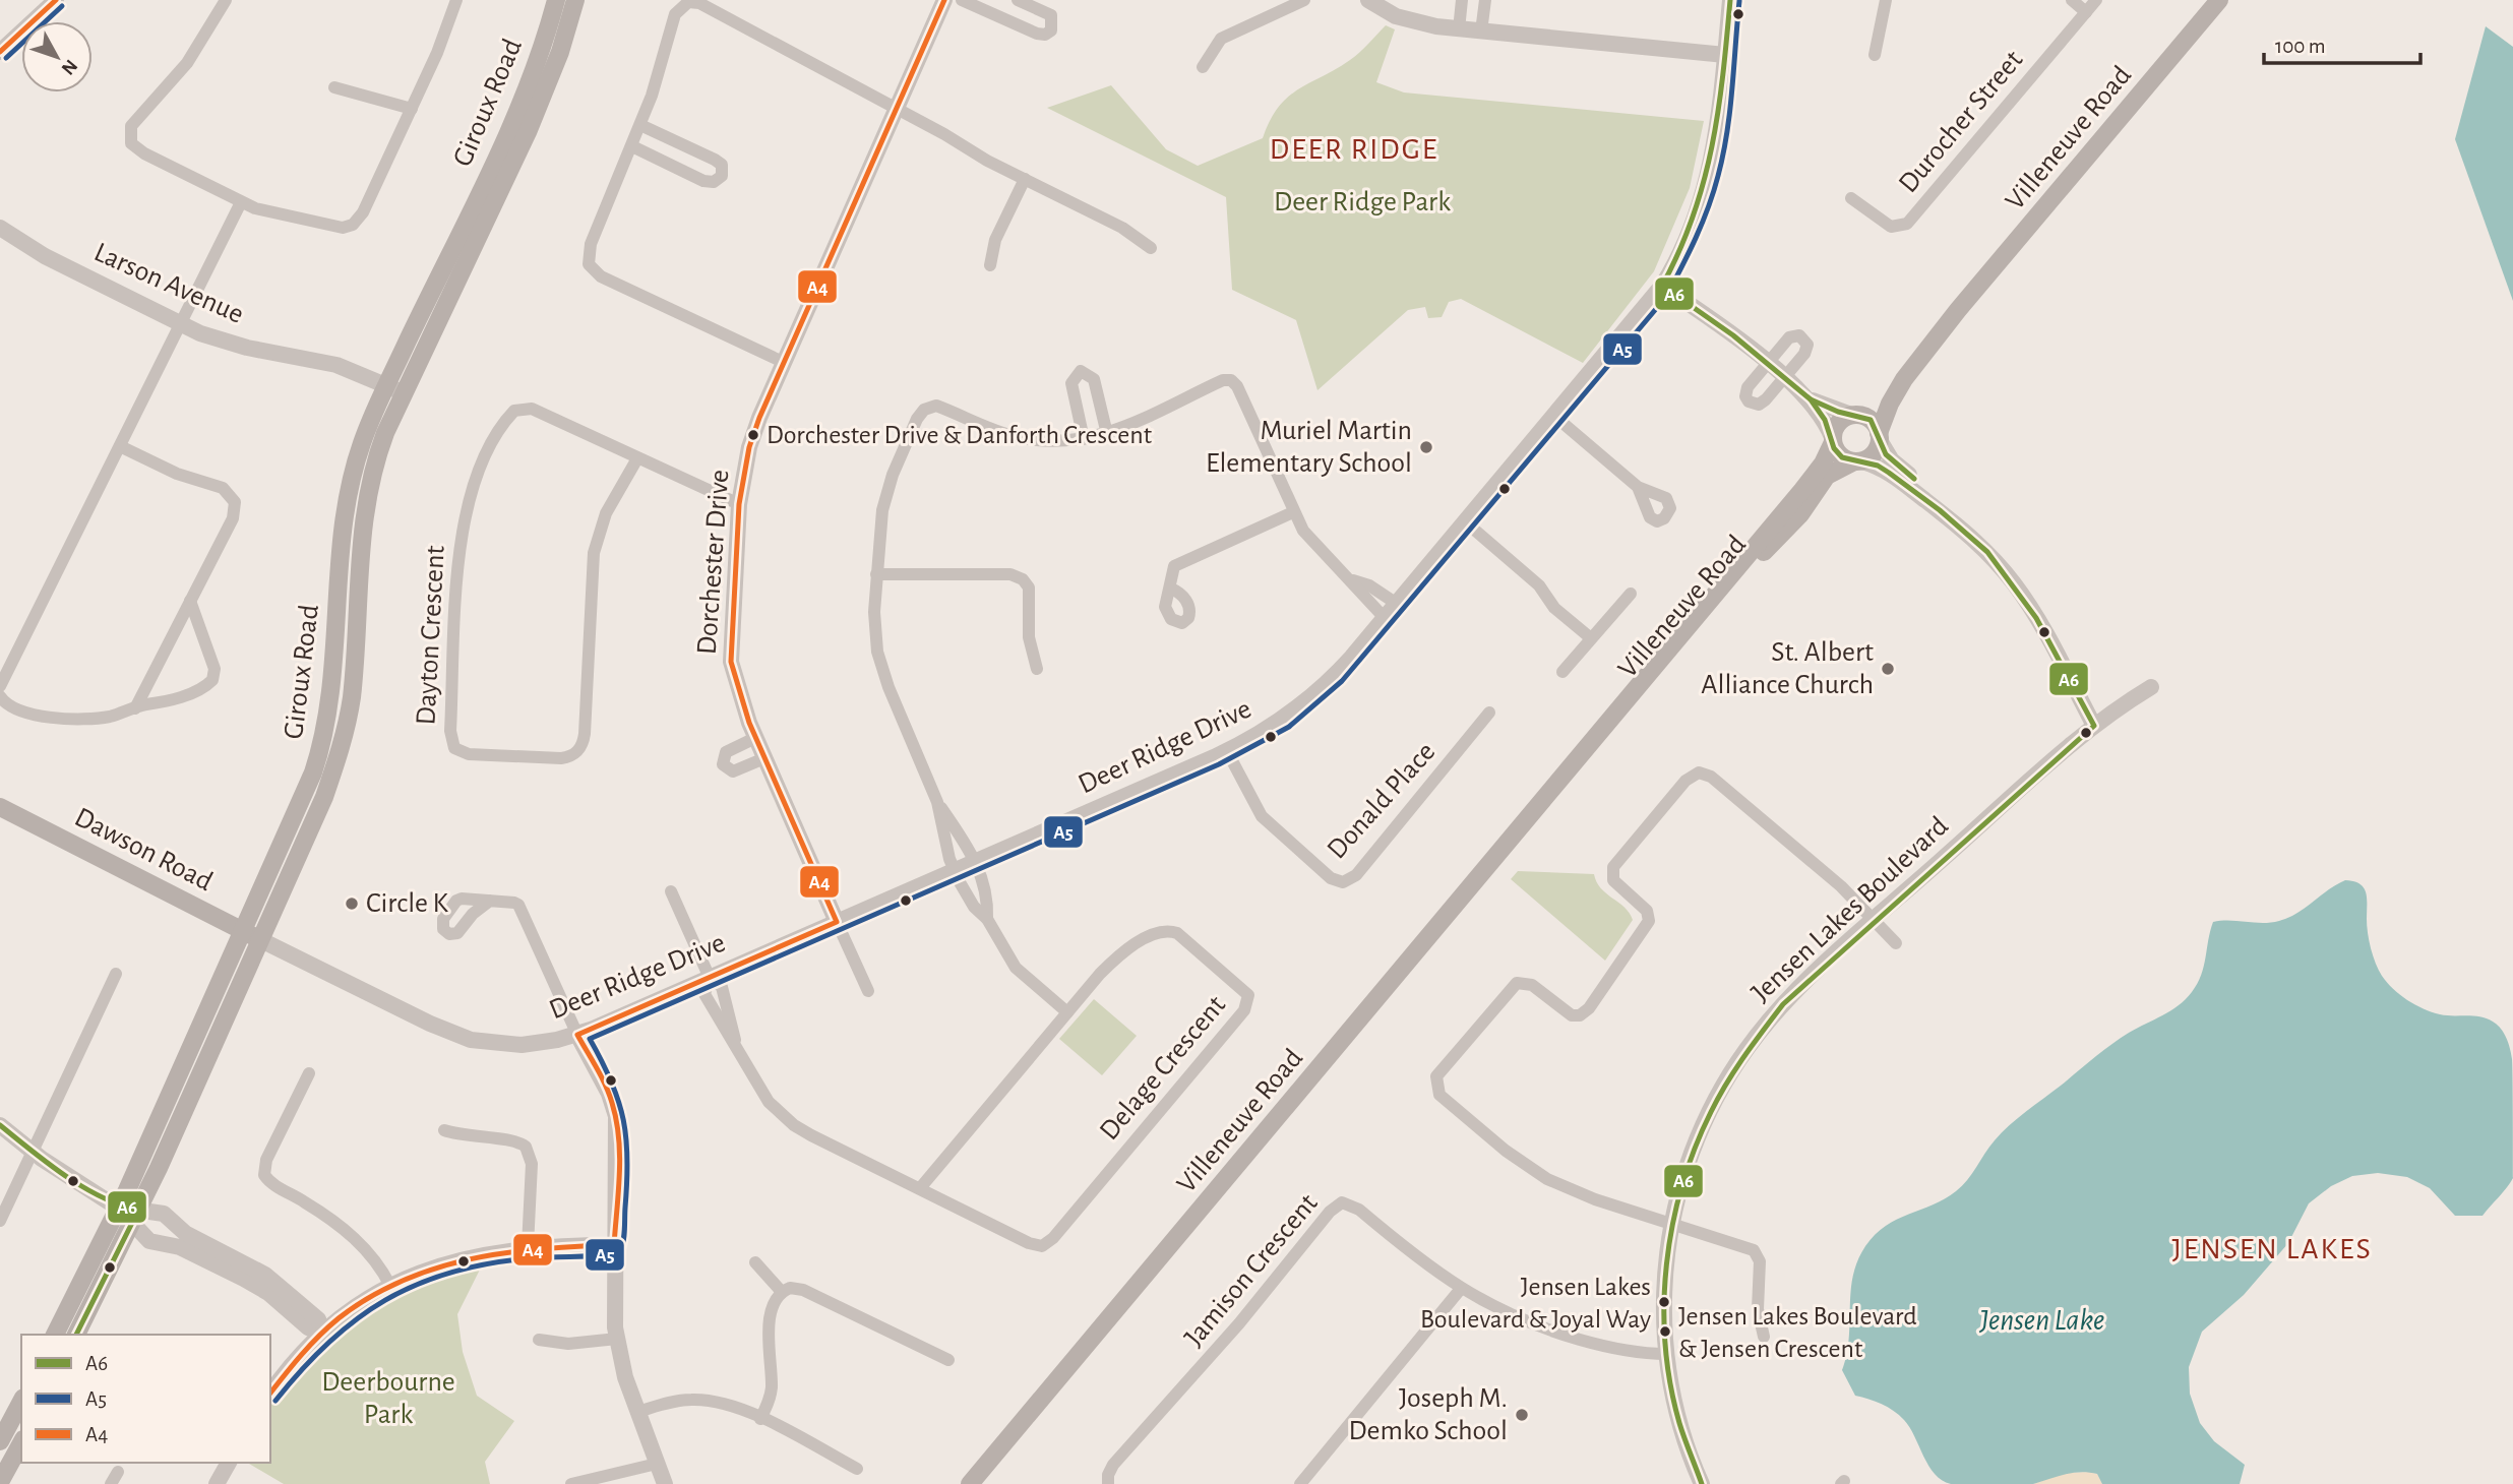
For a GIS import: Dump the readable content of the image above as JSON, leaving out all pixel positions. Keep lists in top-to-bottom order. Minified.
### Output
{"streets":{"main road":["Giroux Road","Villeneuve Road","Dawson Road"],"street":["Durocher Street","Larson Avenue","Dorchester Drive","Dayton Crescent","Deer Ridge Drive","Donald Place","Jensen Lakes Boulevard","Delage Crescent","Jamison Crescent"]},"crossings":[["Giroux Road","Larson Avenue"],["Giroux Road","Deer Ridge Drive"],["Giroux Road","Dawson Road"],["Dorchester Drive","Dayton Crescent"],["Dorchester Drive","Deer Ridge Drive"],["Deer Ridge Drive","Donald Place"],["Deer Ridge Drive","Dawson Road"],["Deer Ridge Drive","Delage Crescent"]],"districts":["DEER RIDGE","JENSEN LAKES"],"water":["Jensen Lake"],"parks":["Deer Ridge Park","Deerbourne Park"],"places":["Dorchester Drive & Danforth Crescent","Muriel Martin Elementary School","St. Albert Alliance Church","Circle K","Jensen Lakes Boulevard & Joyal Way","Jensen Lakes Boulevard & Jensen Crescent","Joseph M. Demko School"],"lines":["transit line A6","transit line A4","transit line A5"],"legend":["A6","A5","A4"],"scale_bar":"100 m","north":"bottom right"}
